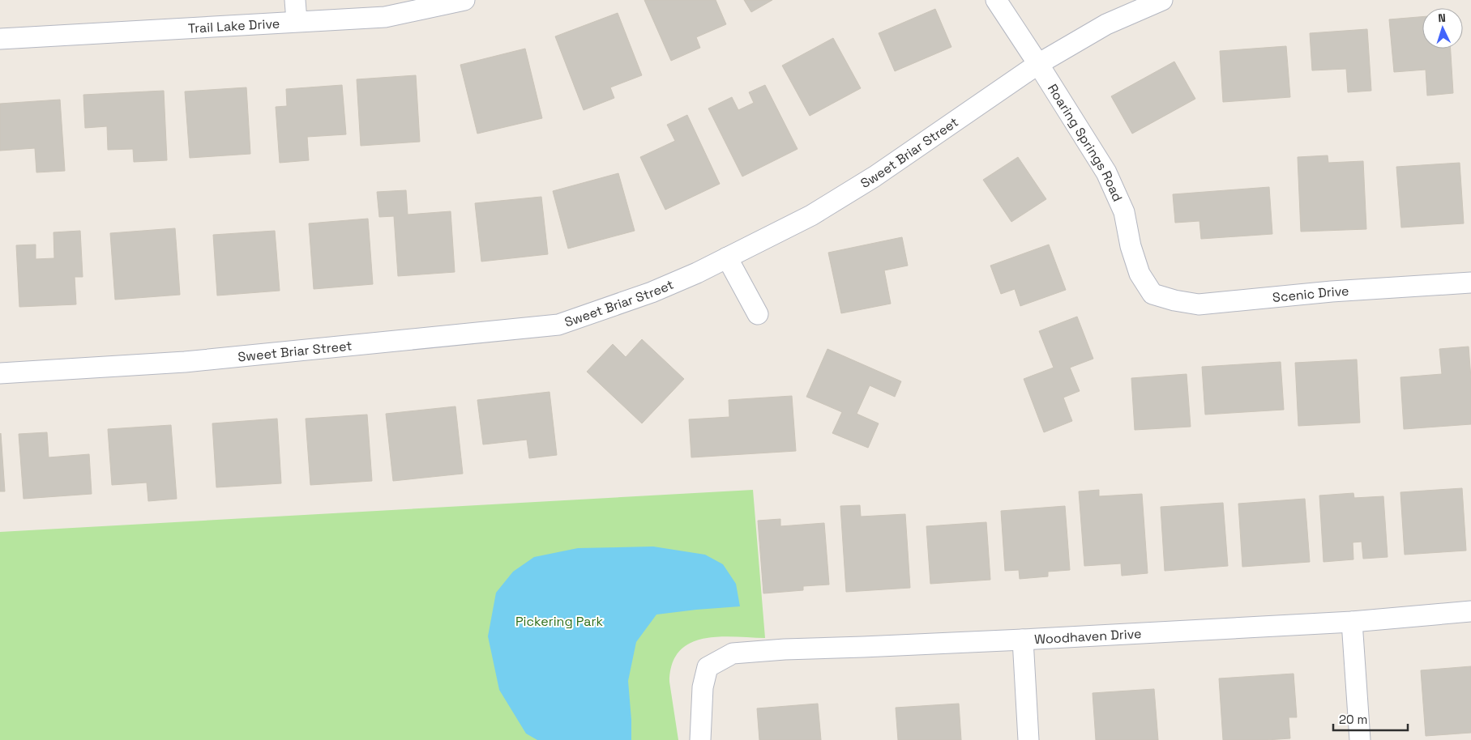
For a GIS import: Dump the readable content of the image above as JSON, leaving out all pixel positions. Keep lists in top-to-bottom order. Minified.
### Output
{"streets":{"street":["Trail Lake Drive","Roaring Springs Road","Sweet Briar Street","Scenic Drive","Woodhaven Drive"]},"crossings":[["Roaring Springs Road","Sweet Briar Street"],["Roaring Springs Road","Scenic Drive"]],"parks":["Pickering Park"],"scale_bar":"20 m","north":"top"}
